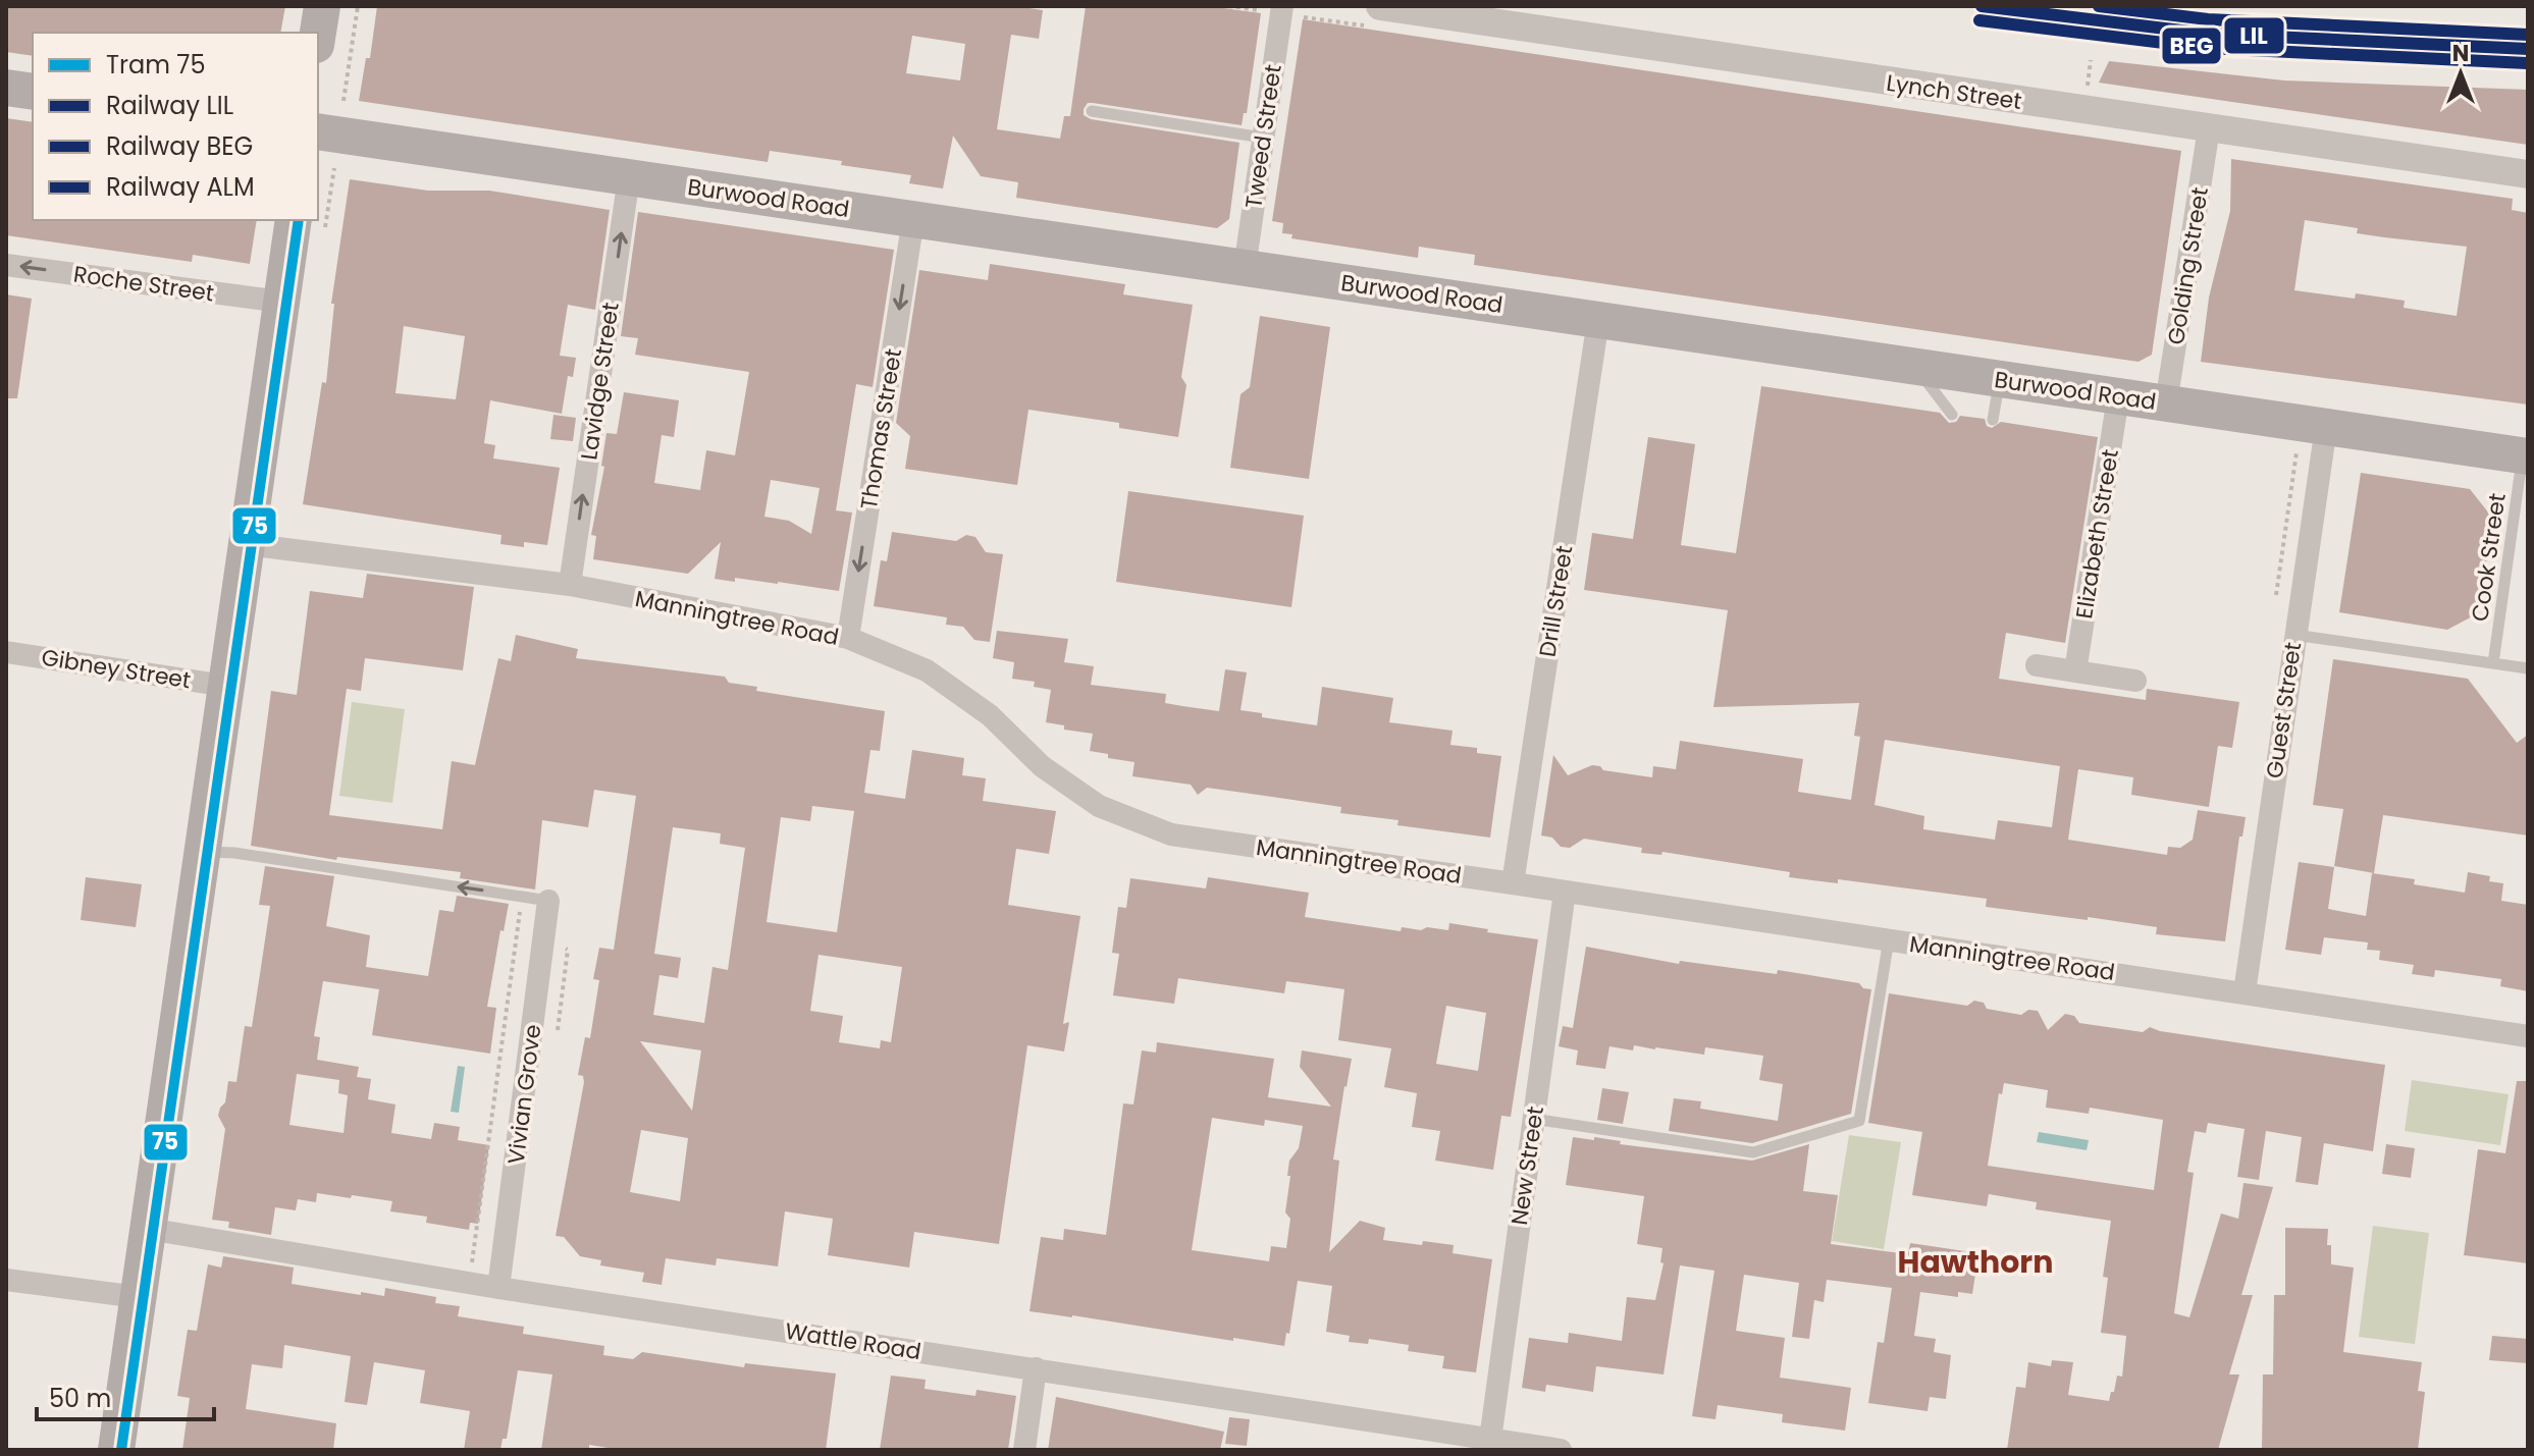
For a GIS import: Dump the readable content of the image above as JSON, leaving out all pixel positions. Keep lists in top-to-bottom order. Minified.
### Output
{"streets":{"main road":["Burwood Road"],"street":["Lynch Street","Tweed Street","Golding Street","Roche Street","Lavidge Street","Thomas Street","Elizabeth Street","Drill Street","Manningtree Road","Gibney Street","Guest Street","Vivian Grove","New Street","Wattle Road"],"lane":["Cook Street"]},"crossings":[["Lynch Street","Golding Street"],["Tweed Street","Burwood Road"],["Burwood Road","Golding Street"],["Burwood Road","Lavidge Street"],["Burwood Road","Thomas Street"],["Burwood Road","Elizabeth Street"],["Burwood Road","Cook Street"],["Burwood Road","Drill Street"],["Burwood Road","Guest Street"],["Lavidge Street","Manningtree Road"],["Thomas Street","Manningtree Road"],["Drill Street","Manningtree Road"],["Manningtree Road","Guest Street"],["Manningtree Road","New Street"],["Vivian Grove","Wattle Road"],["New Street","Wattle Road"]],"one_way":["Roche Street","Lavidge Street","Thomas Street"],"districts":["Hawthorn"],"lines":["rail line LIL","rail line ALM","rail line BEG","tram line 75"],"legend":["Tram 75","Railway LIL","Railway BEG","Railway ALM"],"scale_bar":"50 m","north":"top"}
